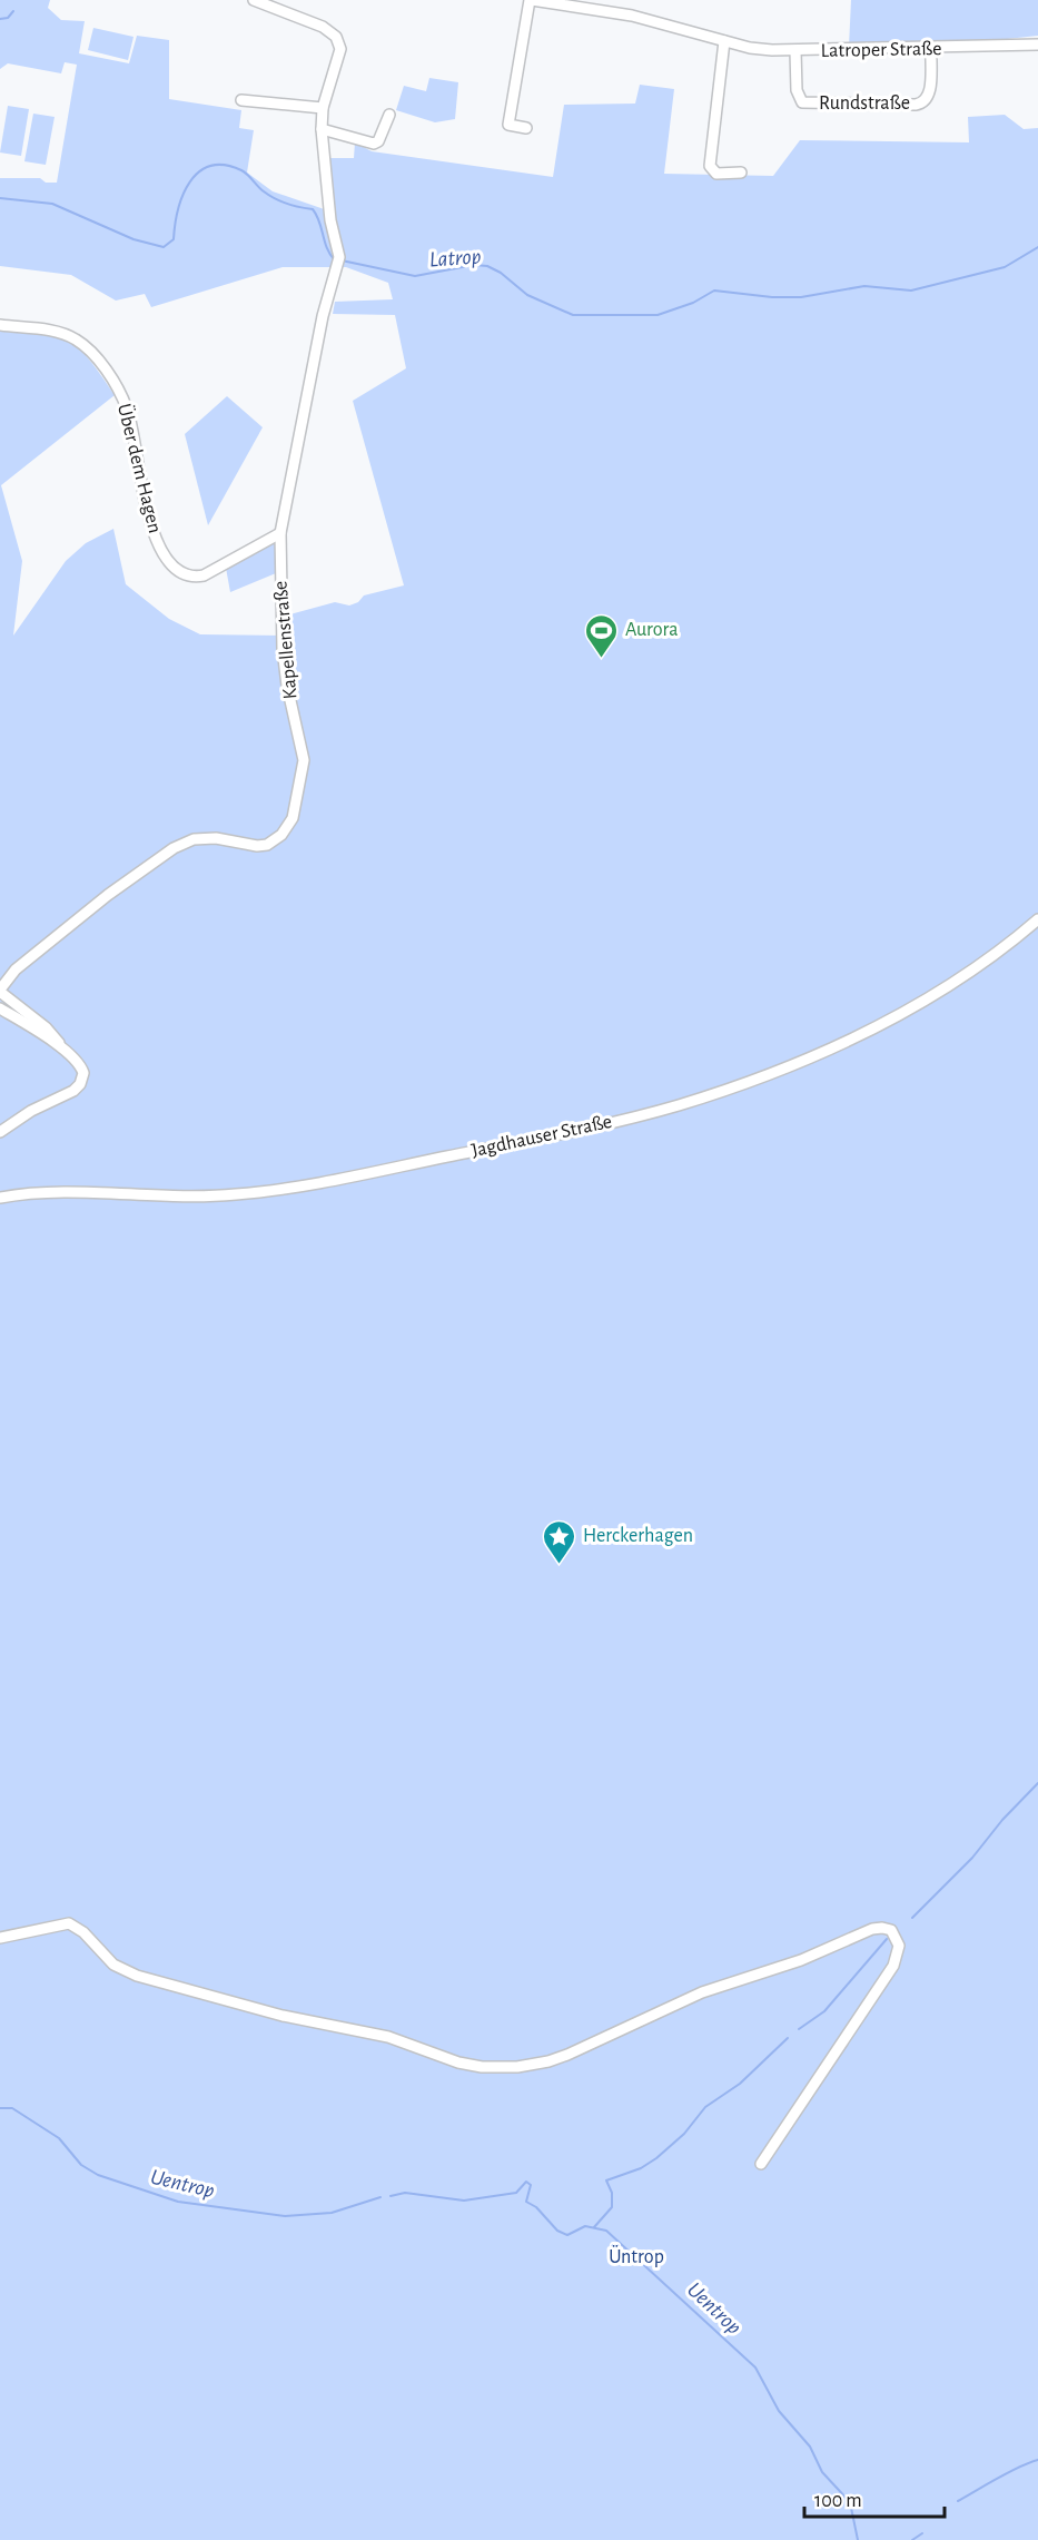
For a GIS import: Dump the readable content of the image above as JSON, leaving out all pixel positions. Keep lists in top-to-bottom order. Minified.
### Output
{"streets":{"street":["Latroper Straße","Rundstraße","Über dem Hagen","Kapellenstraße","Jagdhauser Straße"]},"crossings":[["Latroper Straße","Rundstraße"],["Über dem Hagen","Kapellenstraße"]],"water":["Latrop","Uentrop"],"parks":["Üntrop"],"places":{"sports":["Aurora"],"place":["Herckerhagen"]},"scale_bar":"100 m"}
